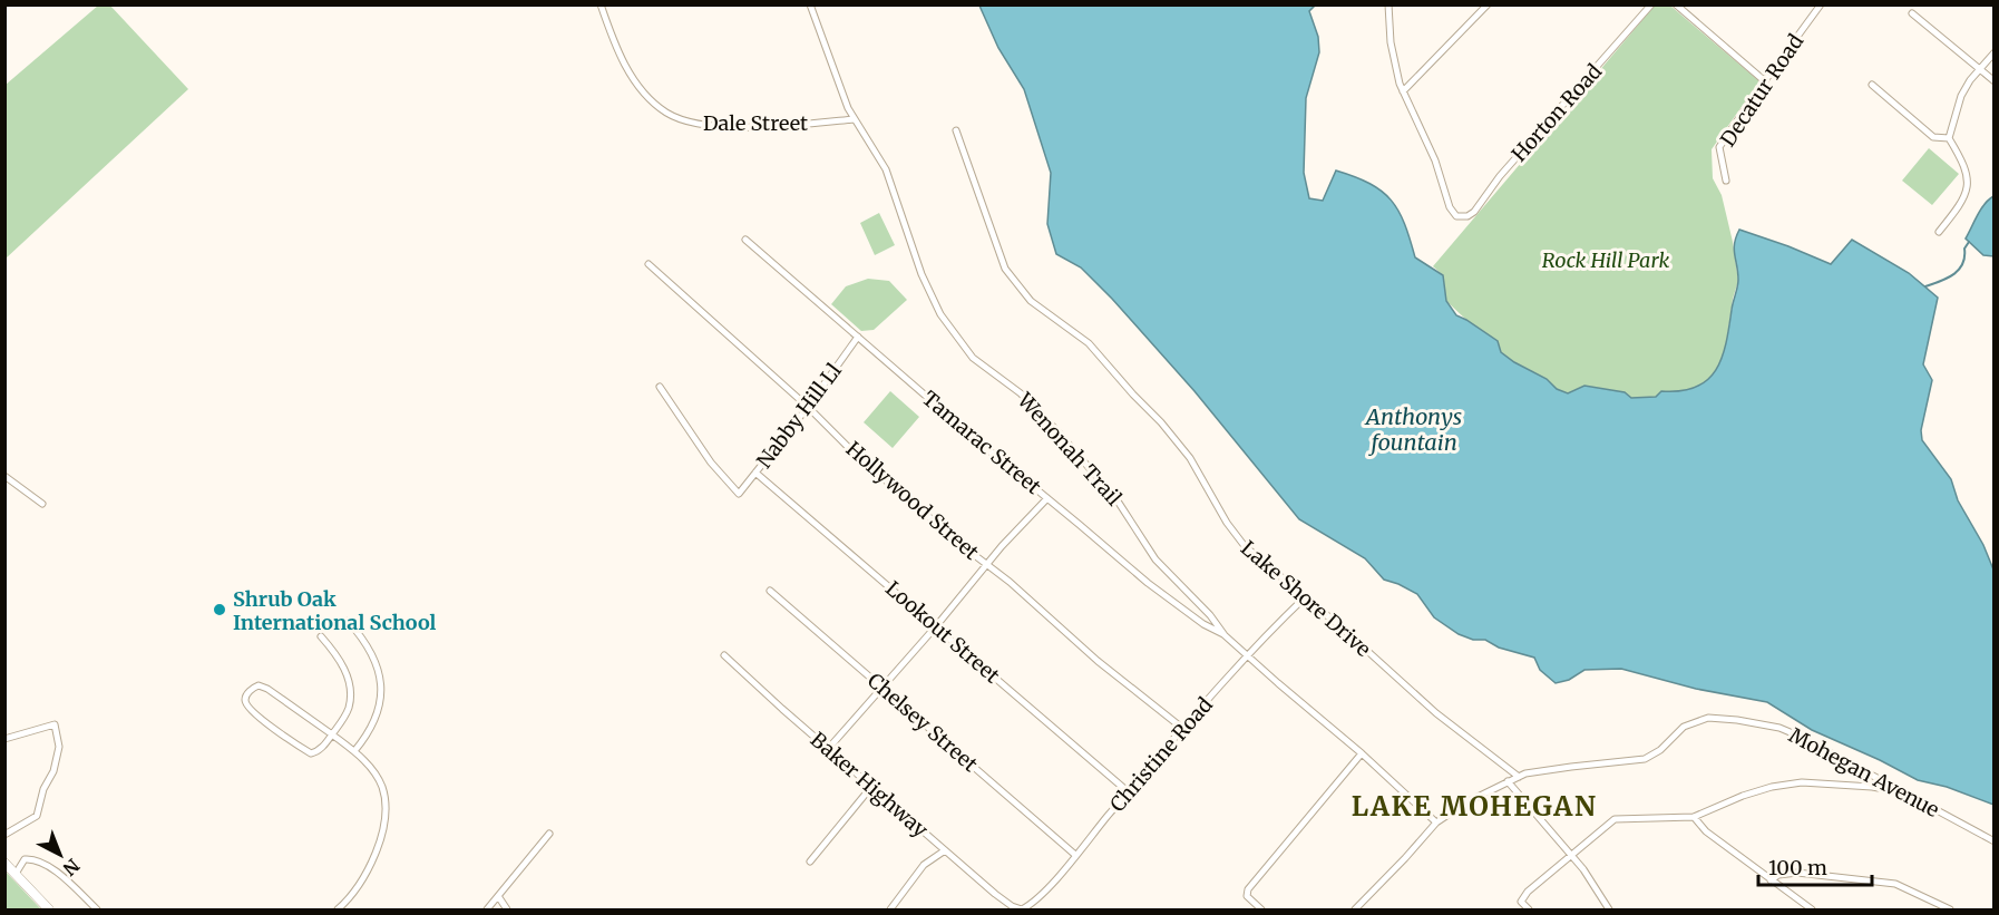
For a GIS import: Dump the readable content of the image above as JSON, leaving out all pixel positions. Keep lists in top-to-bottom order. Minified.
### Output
{"streets":{"street":["Decatur Road","Horton Road","Dale Street","Nabby Hill Ll","Tamarac Street","Wenonah Trail","Hollywood Street","Lake Shore Drive","Lookout Street","Chelsey Street","Christine Road","Mohegan Avenue","Baker Highway"]},"crossings":[["Dale Street","Wenonah Trail"],["Nabby Hill Ll","Tamarac Street"],["Nabby Hill Ll","Hollywood Street"],["Nabby Hill Ll","Lookout Street"],["Tamarac Street","Wenonah Trail"],["Wenonah Trail","Christine Road"],["Wenonah Trail","Mohegan Avenue"],["Hollywood Street","Christine Road"],["Lake Shore Drive","Christine Road"],["Lake Shore Drive","Mohegan Avenue"],["Lookout Street","Christine Road"],["Chelsey Street","Christine Road"],["Christine Road","Baker Highway"]],"districts":["LAKE MOHEGAN"],"water":["Anthonys fountain"],"parks":["Rock Hill Park"],"places":["Shrub Oak International School"],"scale_bar":"100 m","north":"bottom right"}
